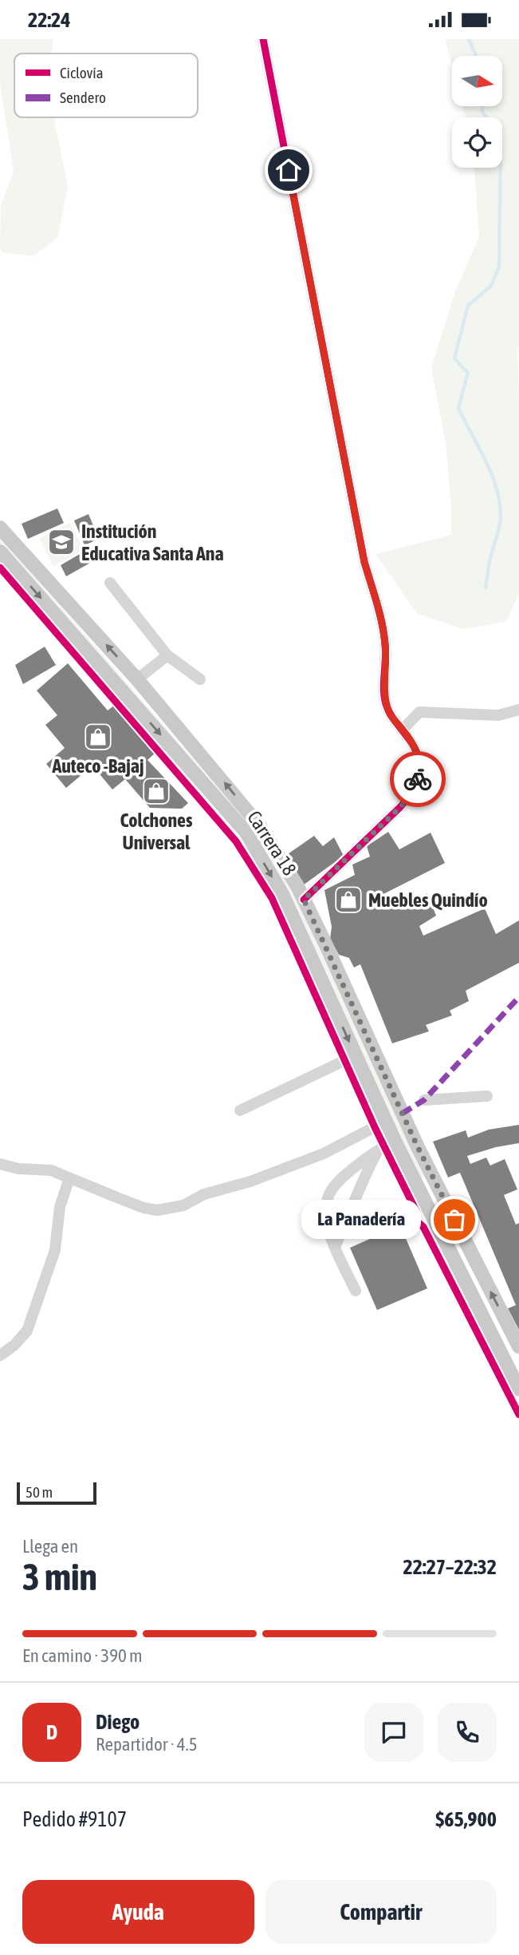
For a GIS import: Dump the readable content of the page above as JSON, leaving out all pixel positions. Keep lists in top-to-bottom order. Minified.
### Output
{"streets":{"main road":["Carrera 18"]},"places":{"school or university":["Institución Educativa Santa Ana"],"shop":["Auteco -Bajaj","Colchones Universal","Muebles Quindío"],"other":["La Panadería"]},"legend":["Ciclovía","Sendero"],"scale_bar":"50 m","north":"right","page":{"status":"22:24","bubble":"La Panadería","scale":"50 m","heading":["3 min","Llega en","22:27–22:32"],"panel":["Diego","Repartidor · 4.5","Pedido #9107","$65,900"],"bar":"En camino · 390 m","round":"D","buttons":["Ayuda","Compartir"]}}
